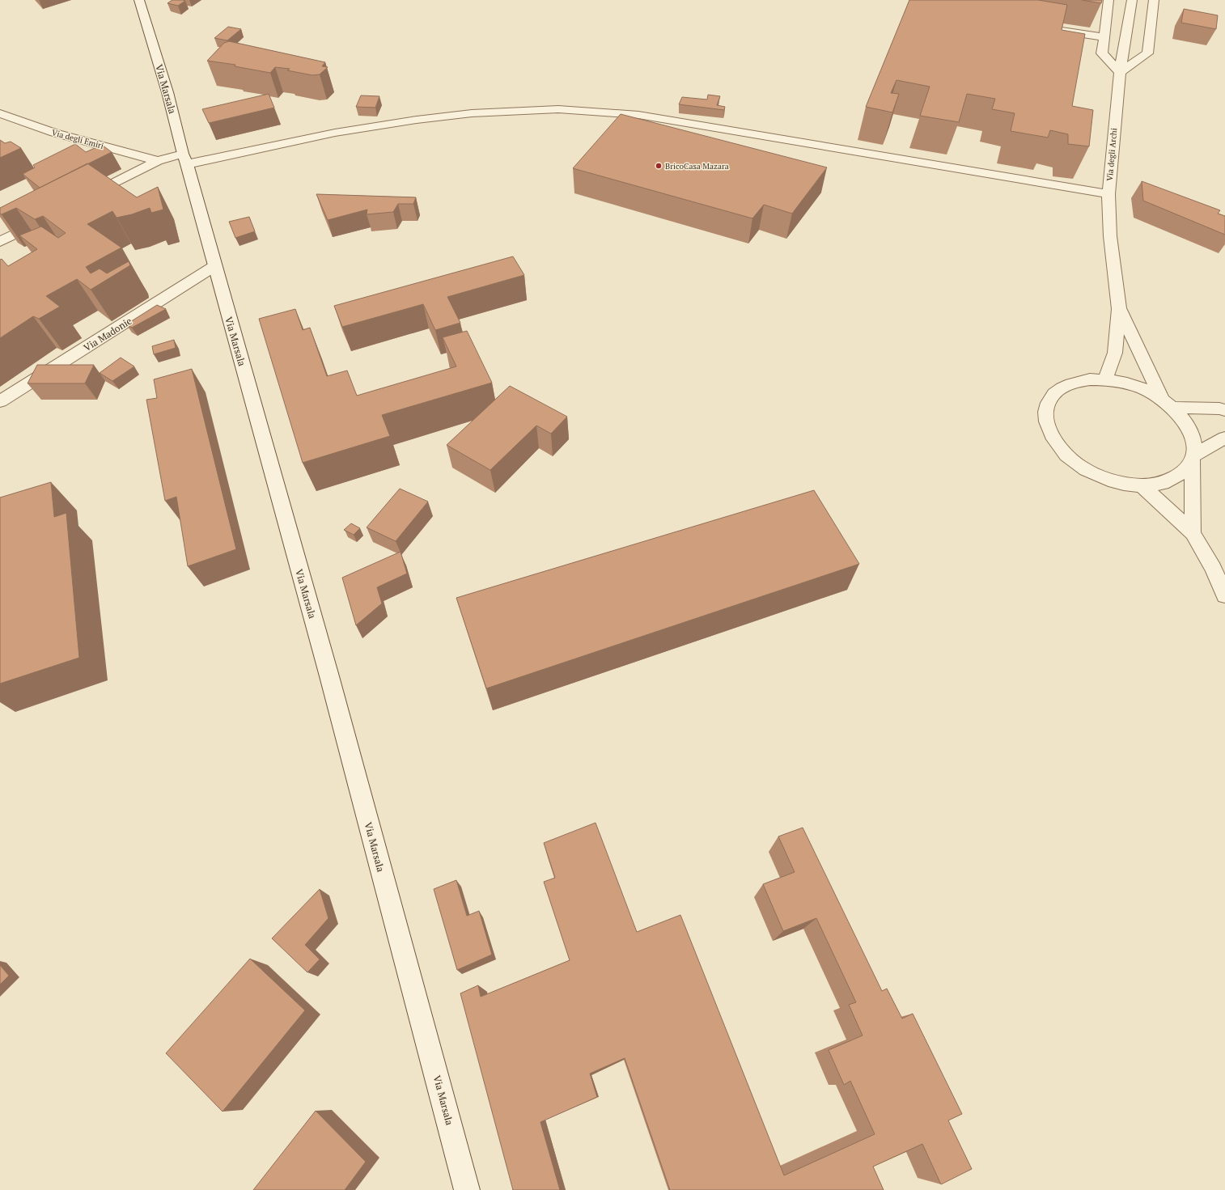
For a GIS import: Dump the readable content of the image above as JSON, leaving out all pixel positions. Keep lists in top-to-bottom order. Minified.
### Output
{"streets":{"street":["Via Marsala","Via degli Emiri","Via degli Archi","Via Madonie"]},"crossings":[["Via Marsala","Via Madonie"]],"places":["BricoCasa Mazara"]}
